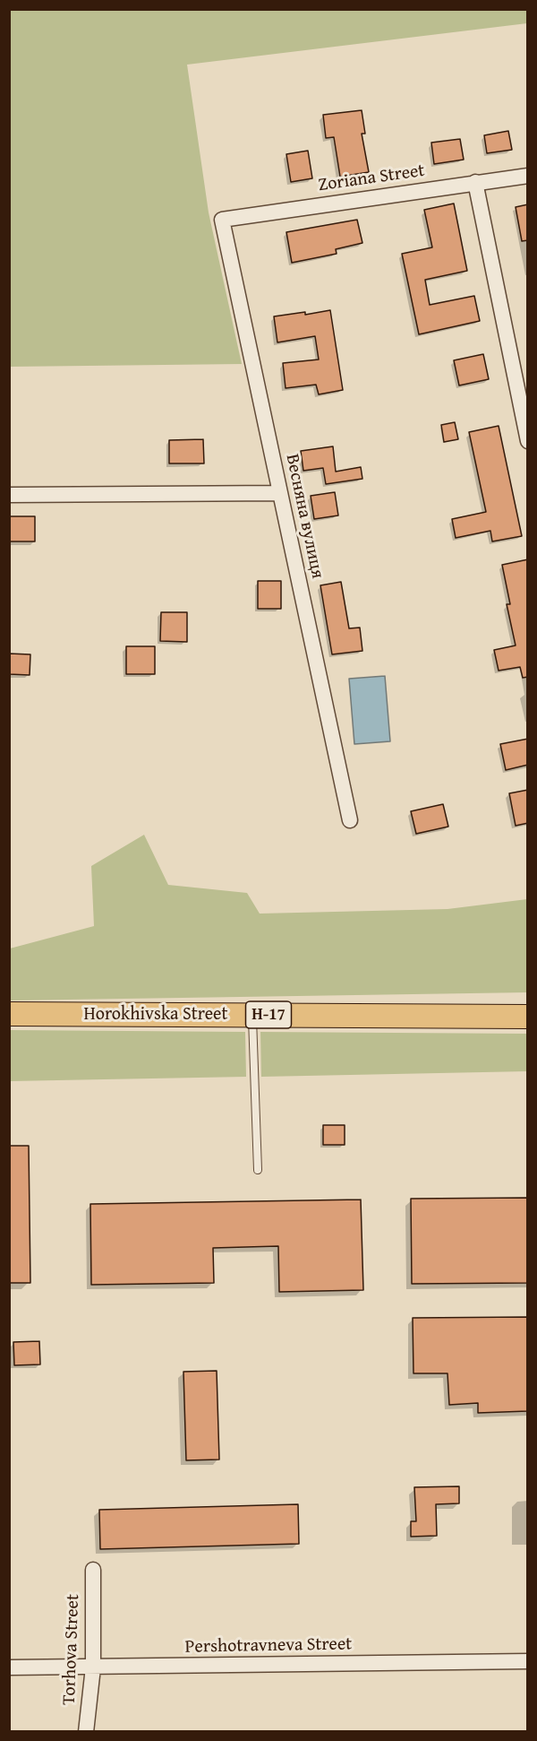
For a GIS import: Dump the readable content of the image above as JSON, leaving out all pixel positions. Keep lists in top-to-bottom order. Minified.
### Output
{"streets":{"main road":["Horokhivska Street","Н-17"],"street":["Zoriana Street","Весняна вулиця","Pershotravneva Street","Torhova Street"]},"crossings":[["Zoriana Street","Весняна вулиця"],["Pershotravneva Street","Torhova Street"]]}
